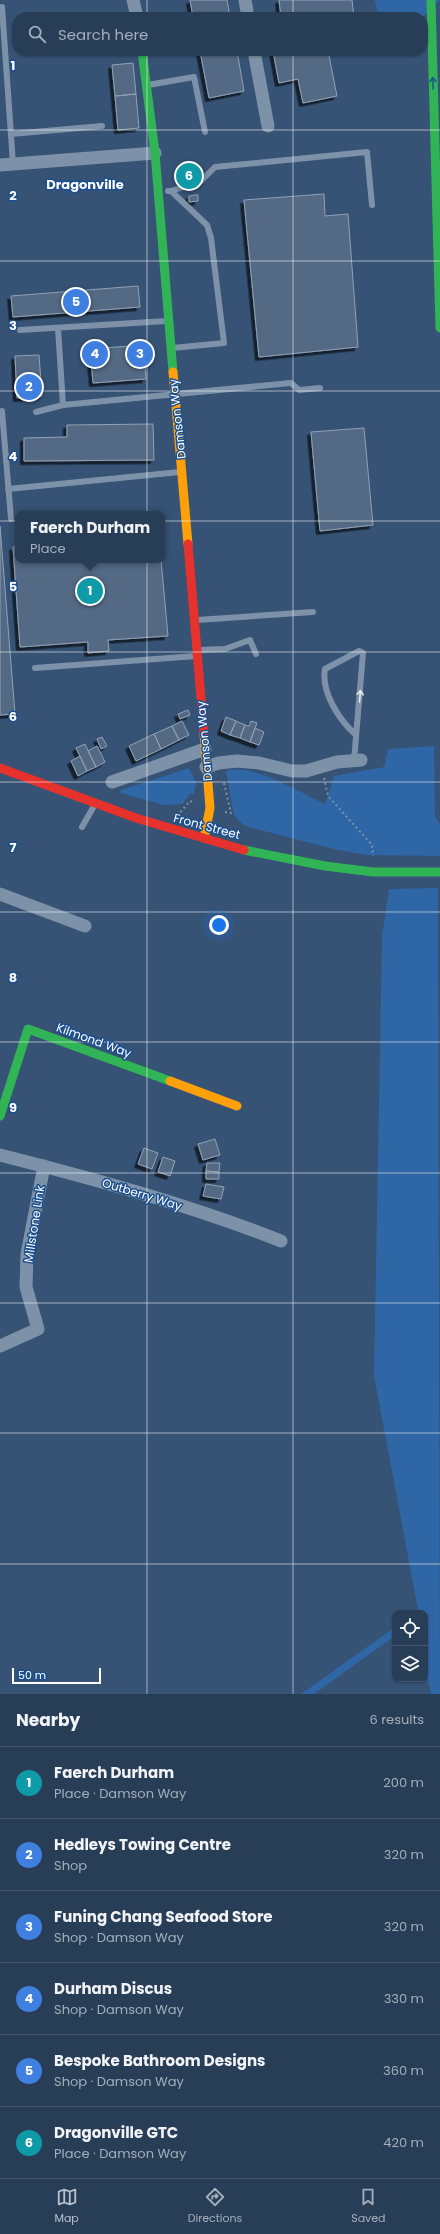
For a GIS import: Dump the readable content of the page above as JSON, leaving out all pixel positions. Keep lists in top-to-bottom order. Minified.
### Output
{"streets":{"main road":["Damson Way","Front Street","Kilmond Way"],"street":["Outberry Way","Millstone Link"]},"crossings":[["Damson Way","Front Street"],["Outberry Way","Millstone Link"]],"districts":["Dragonville"],"scale_bar":"50 m","page":{"search":"Search here","pins":["6","5","3","4","2","1"],"popup":["Faerch Durham","Place"],"scale":"50 m","heading":["Nearby","6 results"],"list":[{"mark":"1","name":"Faerch Durham","note":"Place · Damson Way","value":"200 m"},{"mark":"2","name":"Hedleys Towing Centre","note":"Shop","value":"320 m"},{"mark":"3","name":"Funing Chang Seafood Store","note":"Shop · Damson Way","value":"320 m"},{"mark":"4","name":"Durham Discus","note":"Shop · Damson Way","value":"330 m"},{"mark":"5","name":"Bespoke Bathroom Designs","note":"Shop · Damson Way","value":"360 m"},{"mark":"6","name":"Dragonville GTC","note":"Place · Damson Way","value":"420 m"}],"nav":["Map","Directions","Saved"]},"grid":{"rows":["1","2","3","4","5","6","7","8","9"]}}
